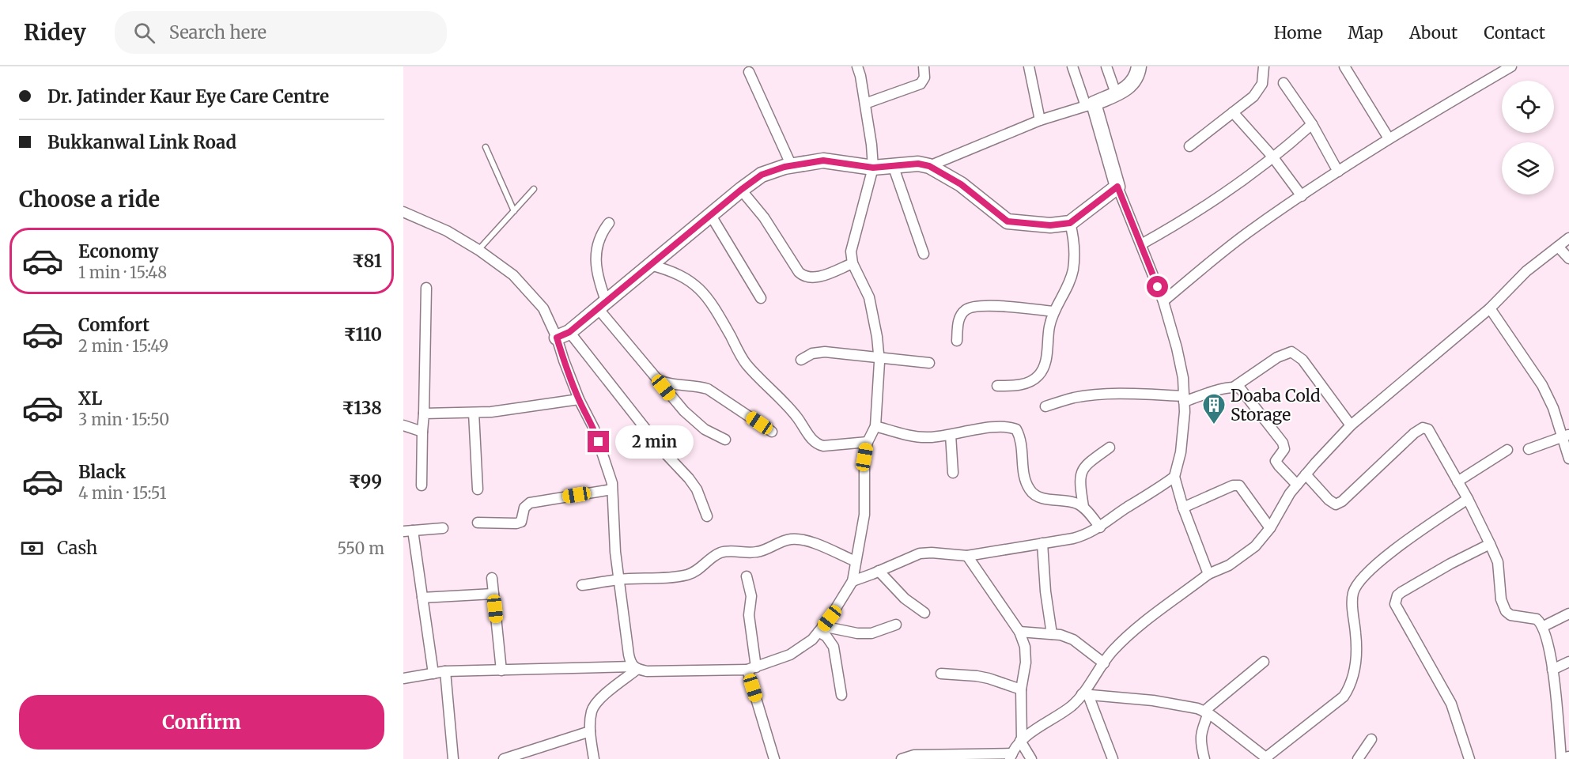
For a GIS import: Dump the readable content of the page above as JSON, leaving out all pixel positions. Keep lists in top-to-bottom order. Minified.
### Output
{"places":{"building":["Doaba Cold Storage"]},"page":{"header":"Ridey","search":"Search here","nav":["Home","Map","About","Contact"],"banner":["Dr. Jatinder Kaur Eye Care Centre","Bukkanwal Link Road"],"heading":"Choose a ride","list":[{"name":"Economy","note":"1 min · 15:48","value":"₹81"},{"name":"Comfort","note":"2 min · 15:49","value":"₹110"},{"name":"XL","note":"3 min · 15:50","value":"₹138"},{"name":"Black","note":"4 min · 15:51","value":"₹99"}],"bubble":"2 min","pay":["Cash","550 m"],"buttons":"Confirm"}}
